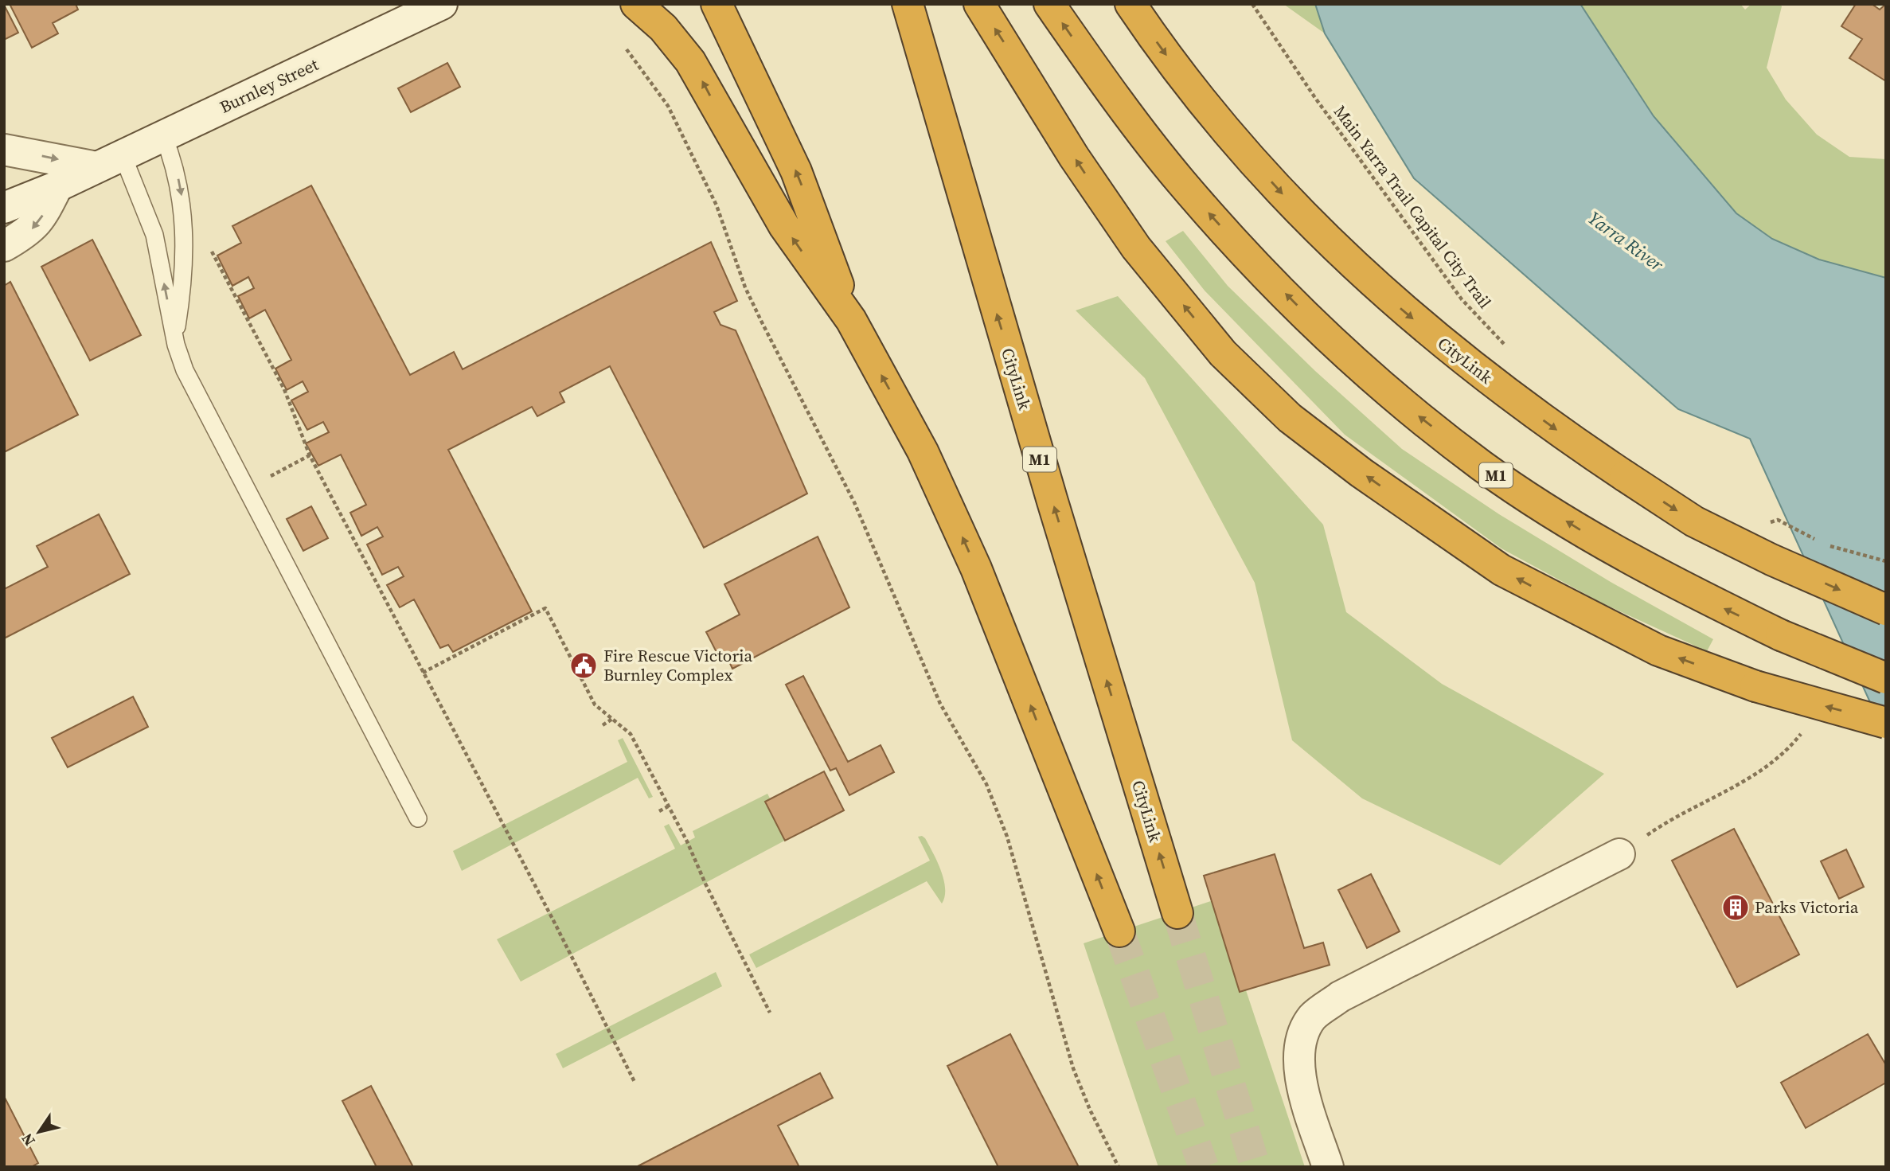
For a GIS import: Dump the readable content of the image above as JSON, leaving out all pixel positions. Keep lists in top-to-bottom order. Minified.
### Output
{"streets":{"highway":["CityLink","M1"],"street":["Burnley Street"],"path":["Main Yarra Trail Capital City Trail"]},"water":["Yarra River"],"places":{"public building":["Fire Rescue Victoria Burnley Complex"],"building":["Parks Victoria"]},"north":"bottom left"}
